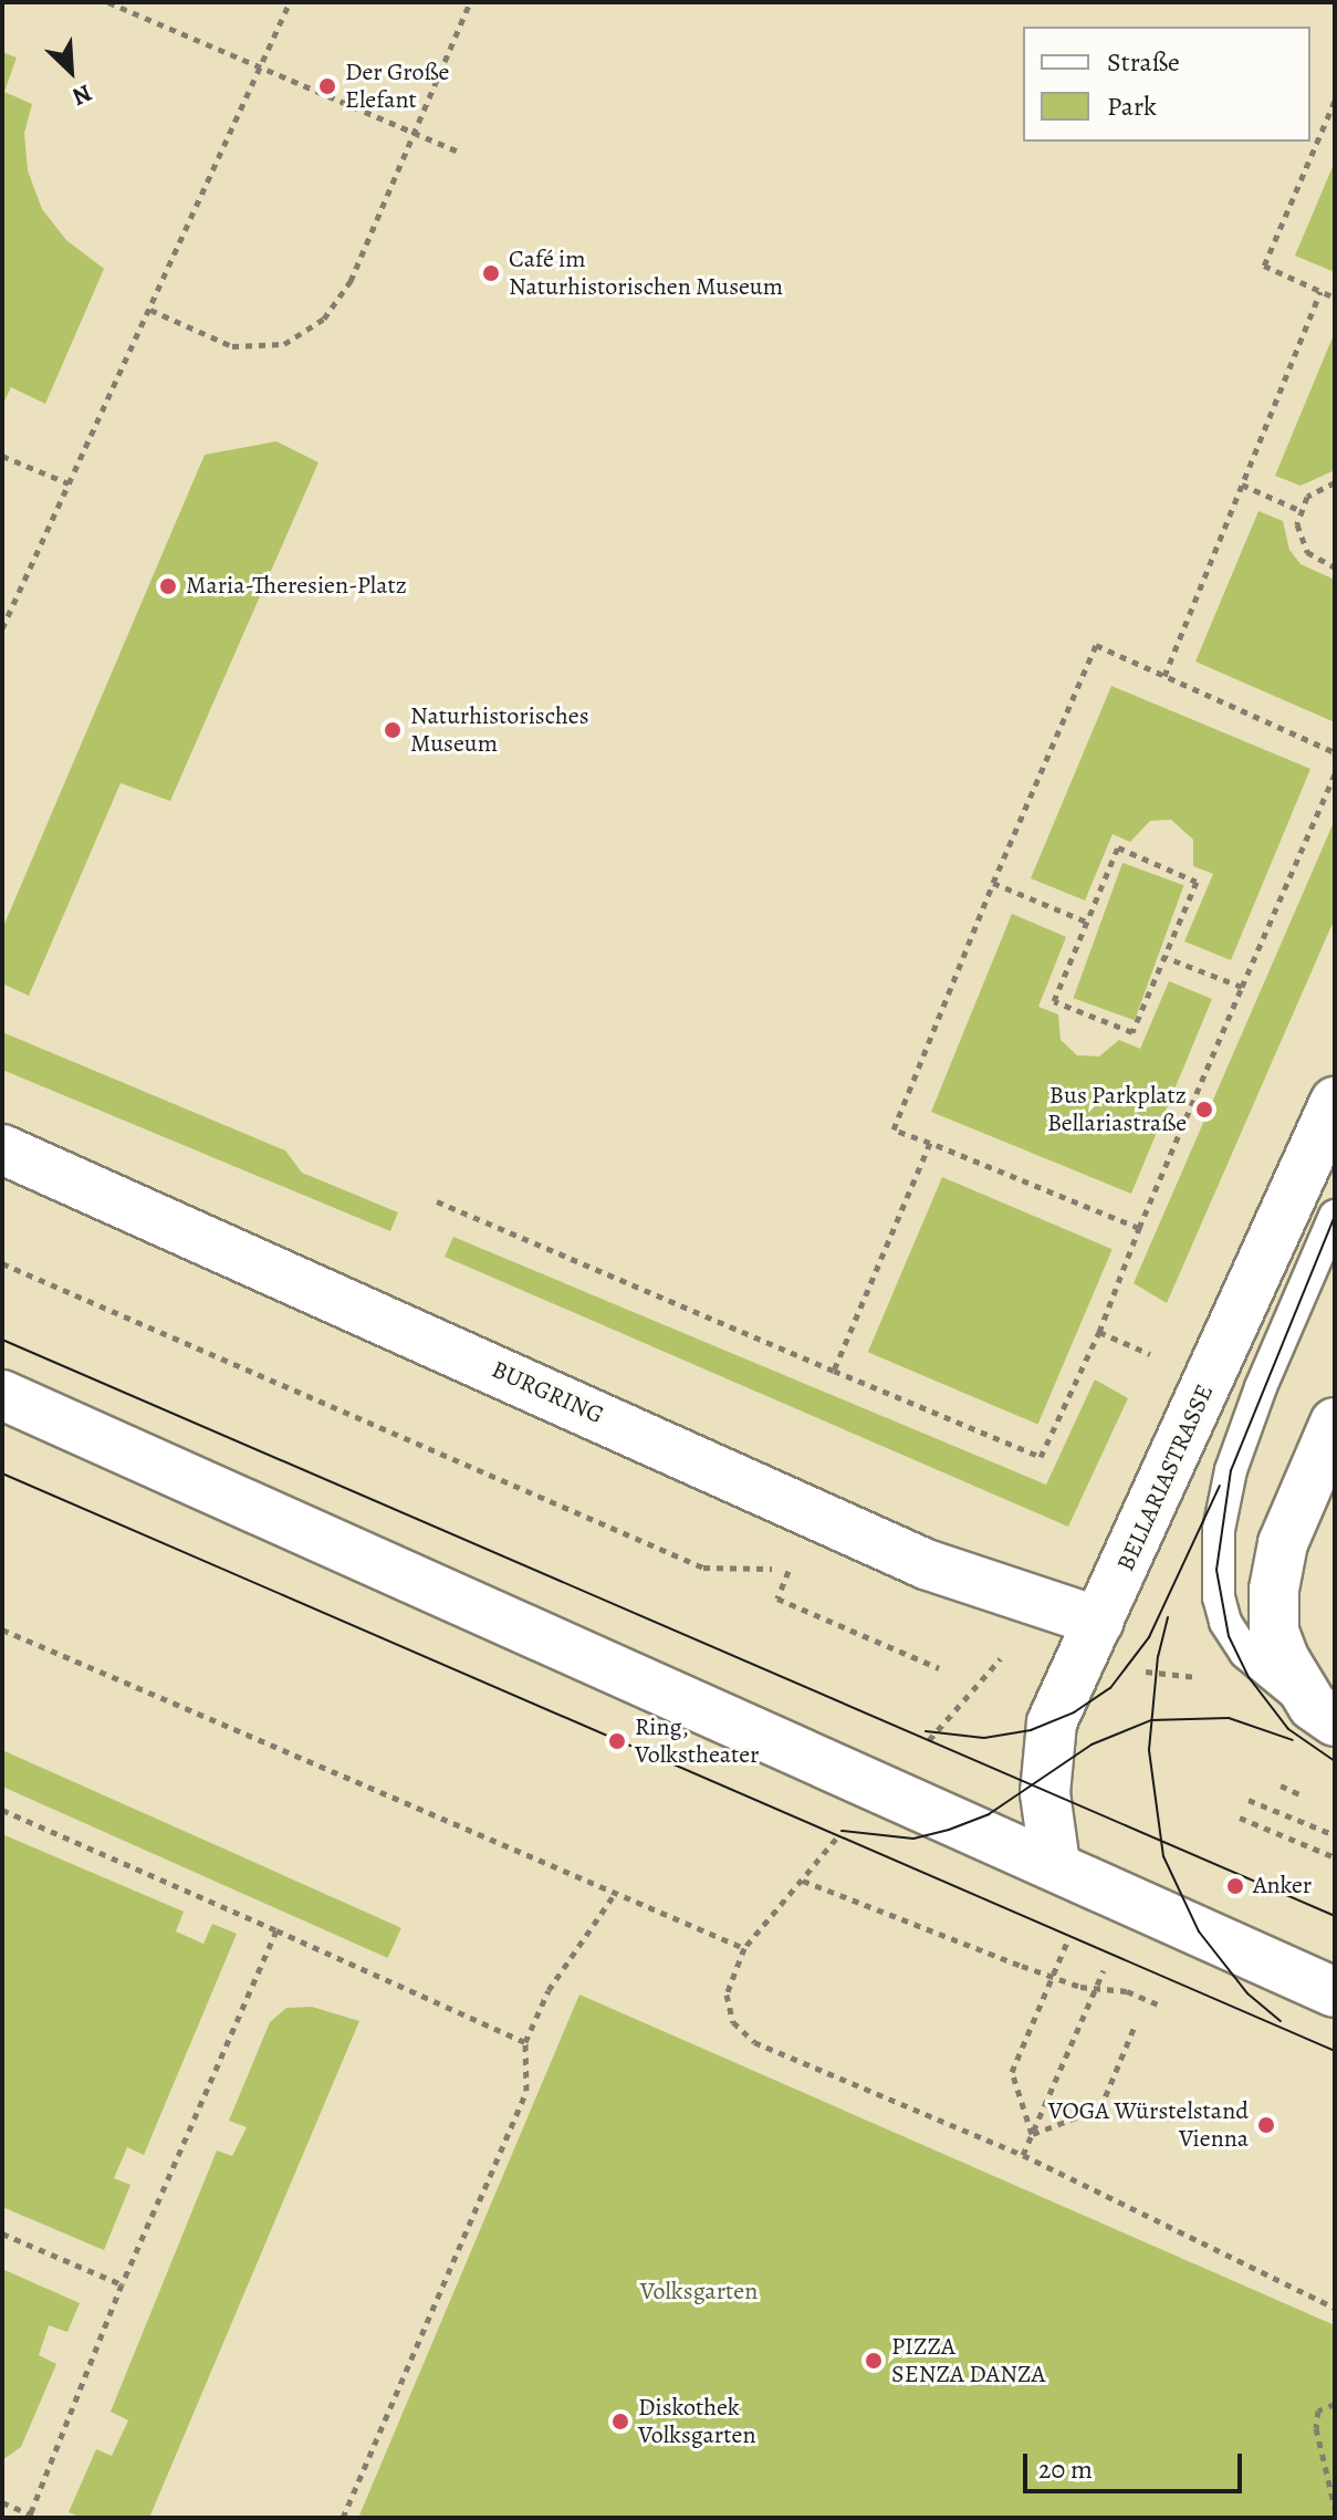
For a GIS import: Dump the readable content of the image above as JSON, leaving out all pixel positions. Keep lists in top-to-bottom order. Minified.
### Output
{"streets":{"main road":["BURGRING","BELLARIASTRASSE"]},"crossings":[["BURGRING","BELLARIASTRASSE"]],"parks":["Volksgarten"],"places":["Der Große Elefant","Café im Naturhistorischen Museum","Maria-Theresien-Platz","Naturhistorisches Museum","Bus Parkplatz Bellariastraße","Ring, Volkstheater","Anker","VOGA Würstelstand Vienna","PIZZA SENZA DANZA","Diskothek Volksgarten"],"legend":["Straße","Park"],"scale_bar":"20 m","north":"bottom right"}
